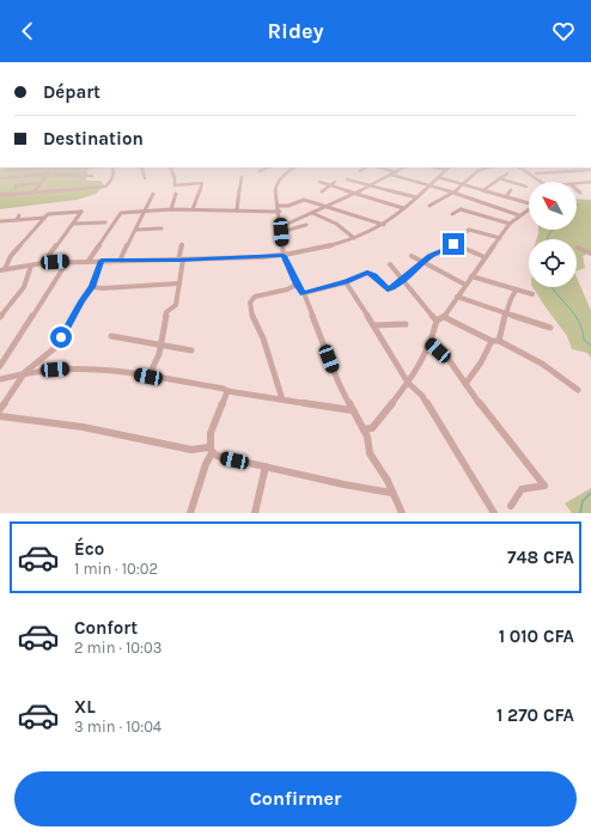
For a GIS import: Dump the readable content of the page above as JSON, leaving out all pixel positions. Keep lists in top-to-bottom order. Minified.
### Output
{"north":"top left","page":{"header":"Ridey","banner":["Départ","Destination"],"list":[{"name":"Éco","note":"1 min · 10:02","value":"748 CFA"},{"name":"Confort","note":"2 min · 10:03","value":"1 010 CFA"},{"name":"XL","note":"3 min · 10:04","value":"1 270 CFA"}],"buttons":"Confirmer"}}
